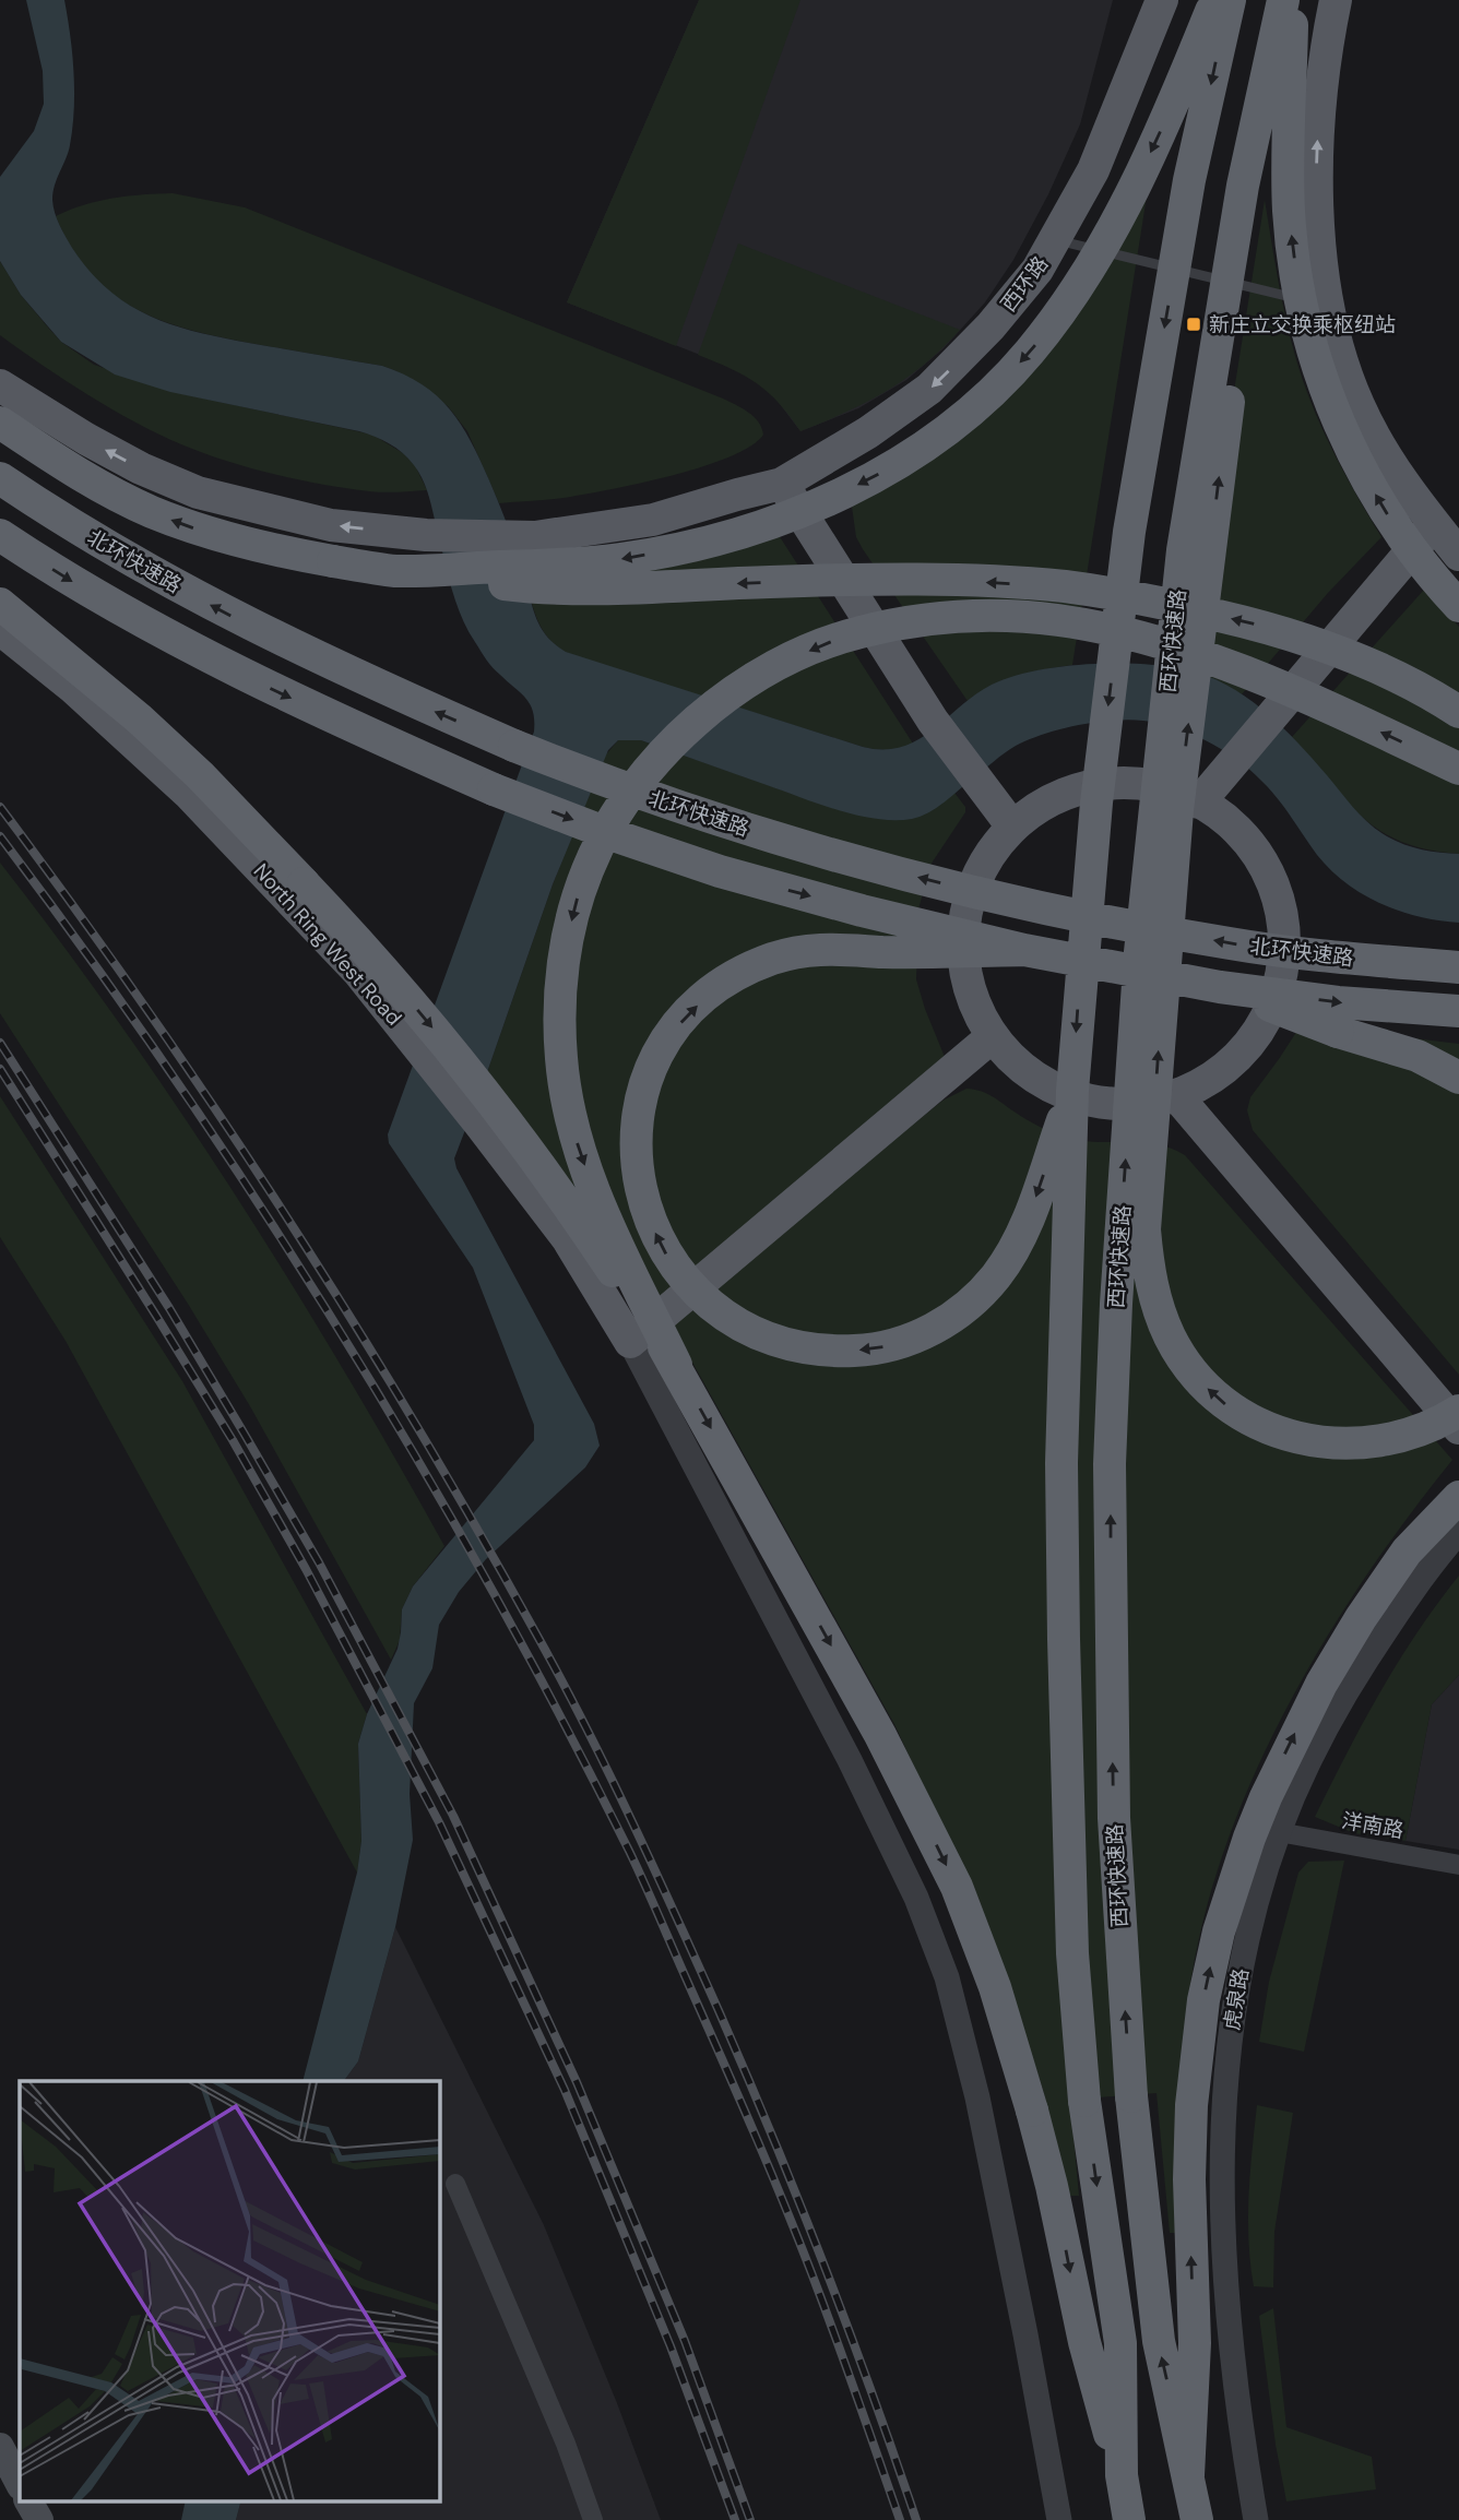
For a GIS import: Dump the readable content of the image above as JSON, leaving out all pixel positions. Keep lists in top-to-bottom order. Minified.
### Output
{"streets":{"highway":["北环快速路","西环快速路"],"main road":["西环路","North Ring West Road"],"street":["洋南路","虎泉路"]},"crossings":[["洋南路","虎泉路"]],"one_way":["西环路"],"places":{"transit":["新庄立交换乘枢纽站"]}}
